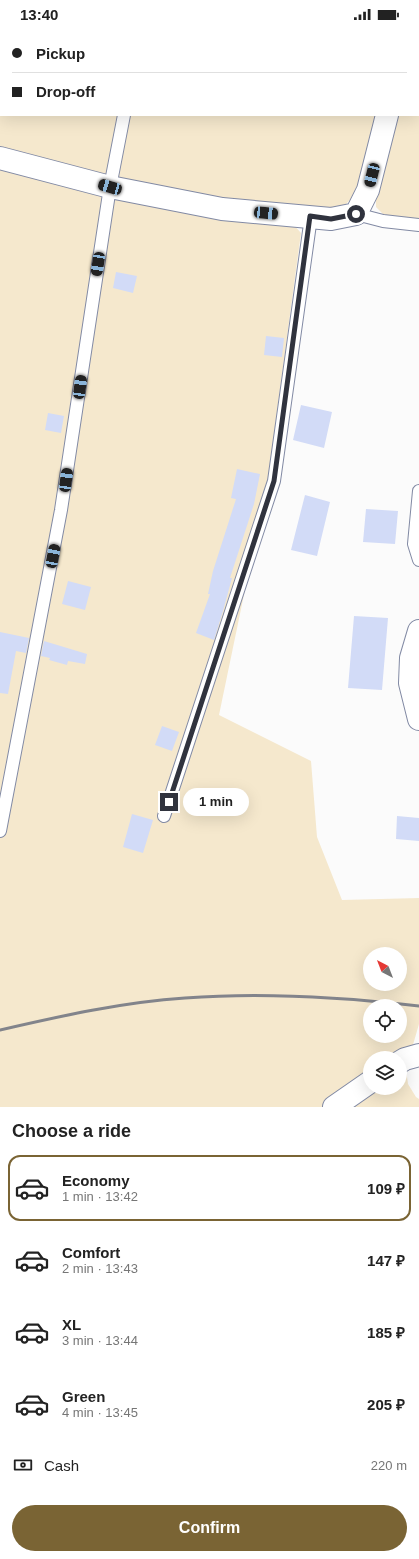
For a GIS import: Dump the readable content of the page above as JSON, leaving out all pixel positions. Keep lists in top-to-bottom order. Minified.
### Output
{"north":"top left","page":{"status":"13:40","banner":["Pickup","Drop-off"],"bubble":"1 min","heading":"Choose a ride","list":[{"name":"Economy","note":"1 min · 13:42","value":"109 ₽"},{"name":"Comfort","note":"2 min · 13:43","value":"147 ₽"},{"name":"XL","note":"3 min · 13:44","value":"185 ₽"},{"name":"Green","note":"4 min · 13:45","value":"205 ₽"}],"pay":["Cash","220 m"],"buttons":"Confirm"}}
